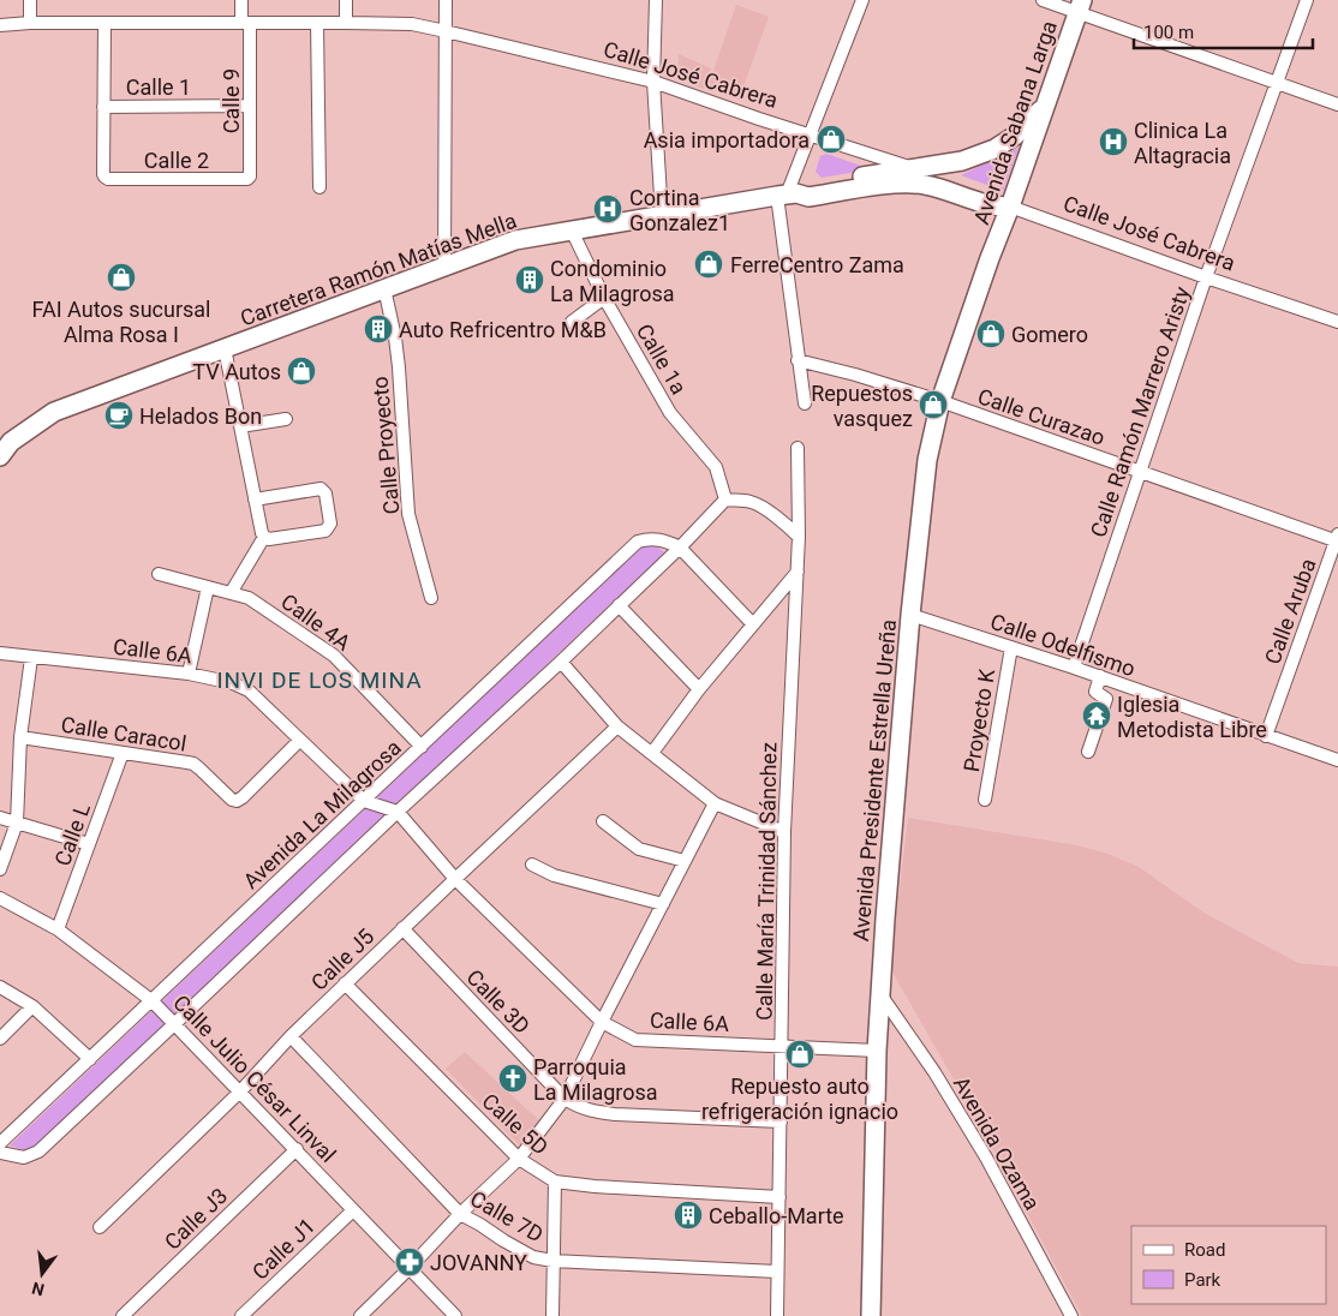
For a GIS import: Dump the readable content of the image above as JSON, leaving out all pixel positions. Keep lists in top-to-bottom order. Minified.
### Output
{"streets":{"main road":["Calle José Cabrera","Avenida Sabana Larga","Carretera Ramón Matías Mella","Avenida Presidente Estrella Ureña"],"street":["Calle 1","Calle 9","Calle 2","Calle 1a","Calle Ramón Marrero Aristy","Calle Curazao","Calle Proyecto","Calle Aruba","Calle 4A","Calle Odelfismo","Calle 6A","Proyecto K","Calle Caracol","Avenida La Milagrosa","Calle L","Calle María Trinidad Sánchez","Calle J5","Calle 3D","Calle Julio César Linval","Calle 5D","Avenida Ozama","Calle 7D","Calle J3","Calle J1"]},"crossings":[["Calle José Cabrera","Calle 9"],["Calle José Cabrera","Avenida Sabana Larga"],["Calle José Cabrera","Carretera Ramón Matías Mella"],["Calle José Cabrera","Calle Ramón Marrero Aristy"],["Calle 1","Calle 9"],["Calle 1","Calle 2"],["Calle 9","Calle 2"],["Avenida Sabana Larga","Carretera Ramón Matías Mella"],["Avenida Sabana Larga","Avenida Presidente Estrella Ureña"],["Carretera Ramón Matías Mella","Calle 1a"],["Carretera Ramón Matías Mella","Calle Proyecto"],["Calle Ramón Marrero Aristy","Calle Curazao"],["Calle Ramón Marrero Aristy","Calle Odelfismo"],["Calle Curazao","Calle Aruba"],["Calle Curazao","Avenida Presidente Estrella Ureña"],["Calle Aruba","Calle Odelfismo"],["Calle 4A","Avenida La Milagrosa"],["Calle Odelfismo","Proyecto K"],["Calle Odelfismo","Avenida Presidente Estrella Ureña"],["Calle 6A","Calle Caracol"],["Calle 6A","Avenida Presidente Estrella Ureña"],["Calle 6A","Avenida La Milagrosa"],["Calle 6A","Calle María Trinidad Sánchez"],["Calle 6A","Calle J5"],["Calle Caracol","Calle L"],["Avenida Presidente Estrella Ureña","Avenida Ozama"],["Avenida La Milagrosa","Calle Julio César Linval"],["Calle L","Calle Julio César Linval"],["Calle María Trinidad Sánchez","Calle 3D"],["Calle María Trinidad Sánchez","Calle 5D"],["Calle María Trinidad Sánchez","Calle 7D"],["Calle J5","Calle 3D"],["Calle J5","Calle Julio César Linval"],["Calle J5","Calle 5D"],["Calle J5","Calle 7D"],["Calle Julio César Linval","Calle J3"],["Calle Julio César Linval","Calle J1"]],"districts":["INVI DE LOS MINA"],"places":{"shop":["Asia importadora","FerreCentro Zama","FAI Autos sucursal Alma Rosa I","Gomero","TV Autos","Repuestos vasquez","Repuesto auto refrigeración ignacio"],"hospital":["Clinica La Altagracia","Cortina Gonzalez1"],"building":["Condominio La Milagrosa","Auto Refricentro M&B","Ceballo-Marte"],"cafe":["Helados Bon"],"temple":["Iglesia Metodista Libre"],"church":["Parroquia La Milagrosa"],"pharmacy":["JOVANNY"]},"legend":["Road","Park"],"scale_bar":"100 m","north":"bottom"}
